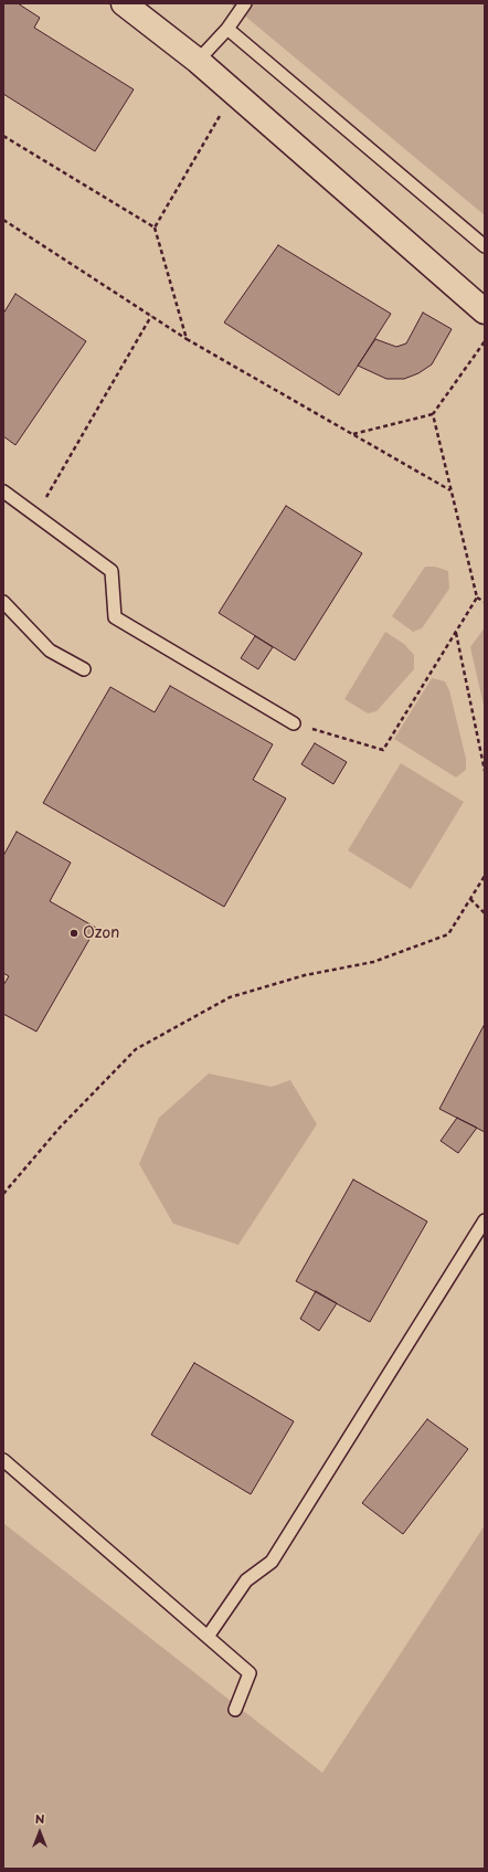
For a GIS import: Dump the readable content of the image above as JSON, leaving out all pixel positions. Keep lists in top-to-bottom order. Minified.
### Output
{"places":["Ozon"],"north":"top"}
